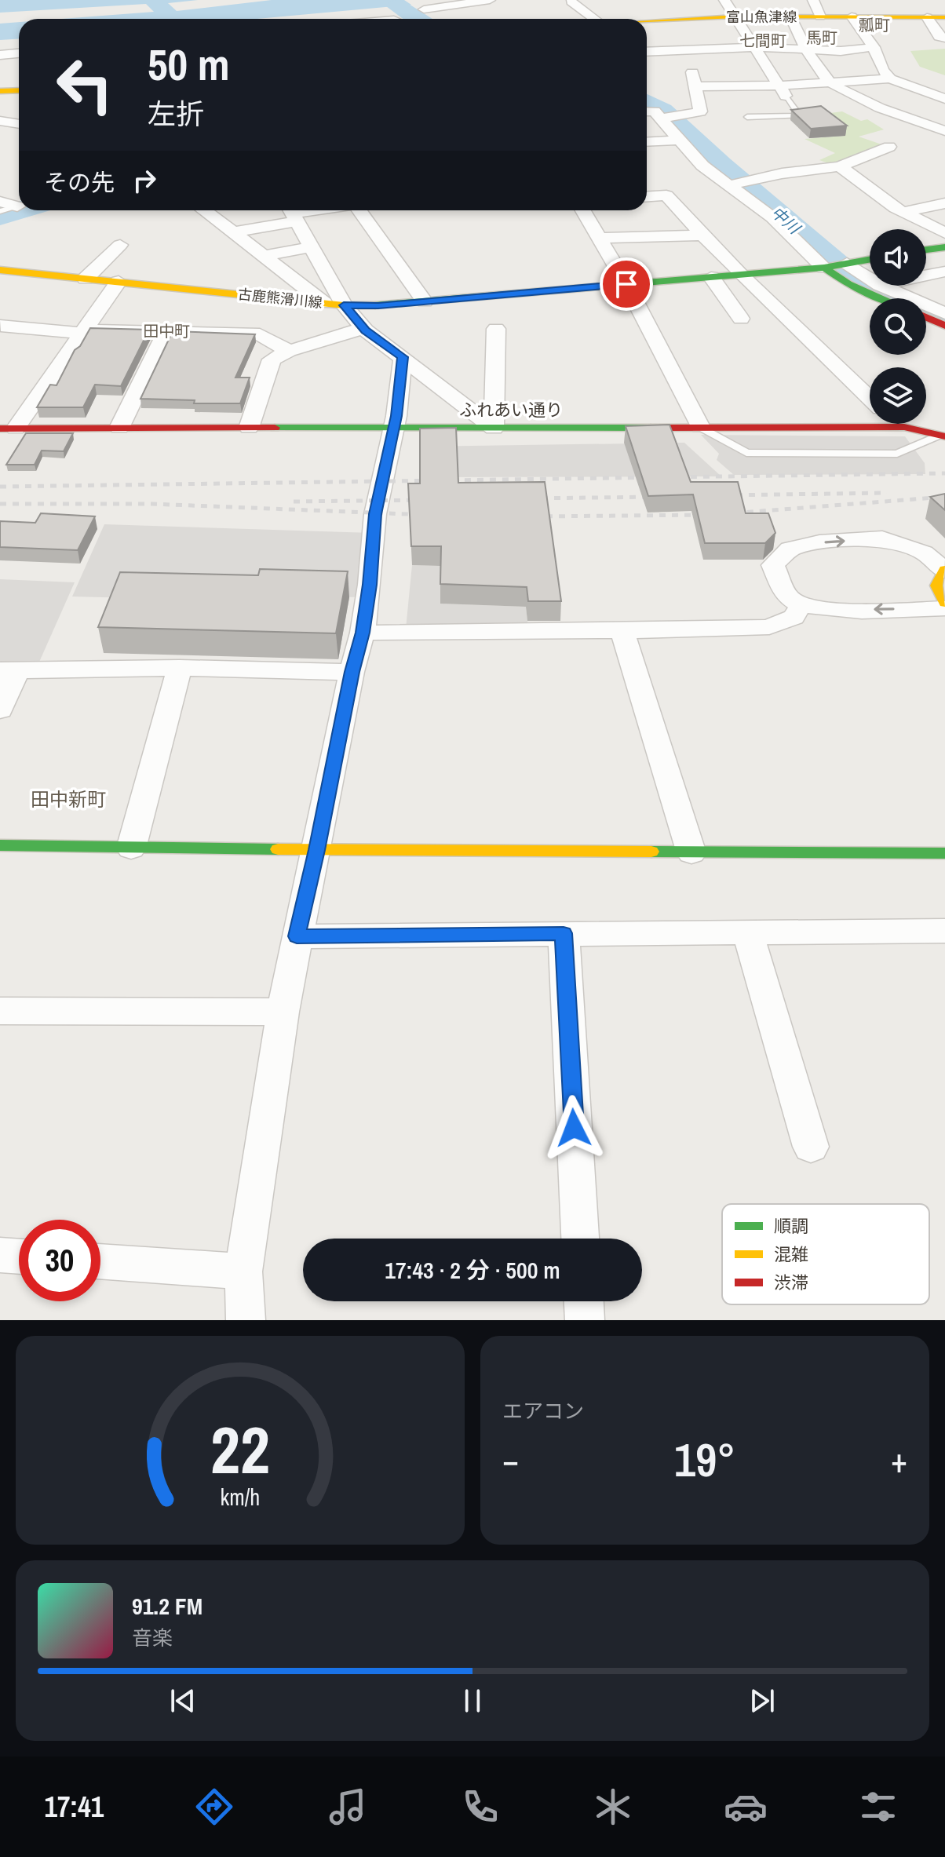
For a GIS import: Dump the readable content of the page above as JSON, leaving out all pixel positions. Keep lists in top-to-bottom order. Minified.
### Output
{"streets":{"main road":["富山魚津線","古鹿熊滑川線","ふれあい通り"]},"districts":["瓢町","馬町","七間町","田中町","田中新町"],"water":["中川"],"legend":["順調","混雑","渋滞"],"page":{"turn":["50 m","左折"],"then":"その先","limit":"30","trip":"17:43 · 2 分 · 500 m","tile":"エアコン","heat":["−","19°","+"],"song":["91.2 FM","音楽"],"tabs":"17:41","gauge":["22","km/h"]}}
